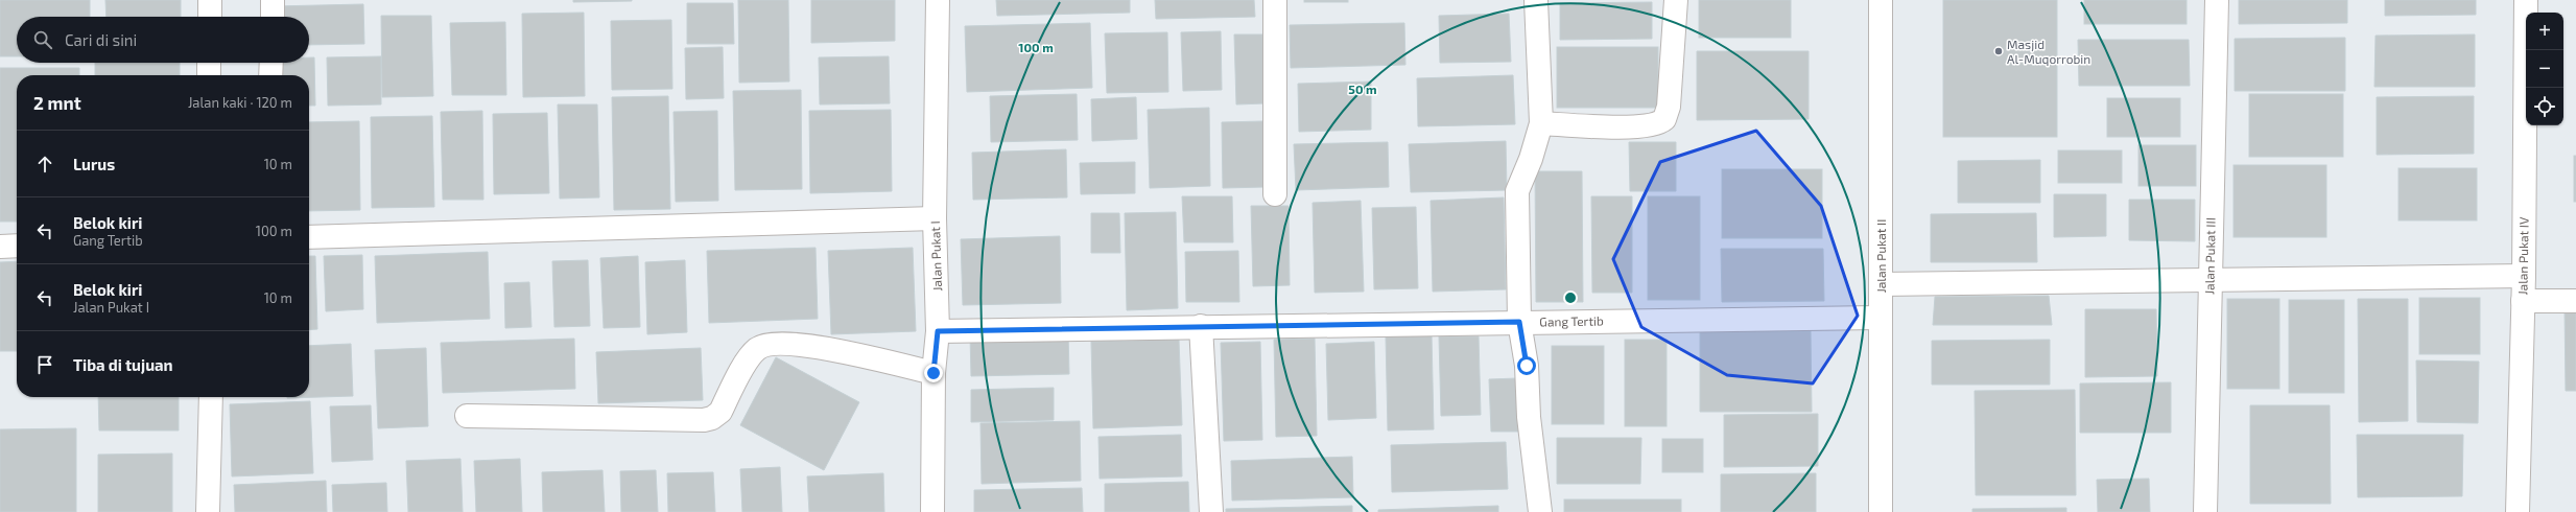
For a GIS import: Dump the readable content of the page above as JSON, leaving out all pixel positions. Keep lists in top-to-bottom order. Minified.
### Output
{"streets":{"street":["Jalan Pukat I","Jalan Pukat II","Jalan Pukat III","Jalan Pukat IV","Gang Tertib"]},"crossings":[["Jalan Pukat I","Gang Tertib"],["Jalan Pukat II","Gang Tertib"]],"places":["Masjid Al-Muqorrobin"],"page":{"map_buttons":["+","−"],"search":"Cari di sini","heading":["2 mnt","Jalan kaki · 120 m"],"list":[["Lurus","10 m"],["Belok kiri","Gang Tertib","100 m"],["Belok kiri","Jalan Pukat I","10 m"],"Tiba di tujuan"]},"rings":["100 m","50 m"]}
